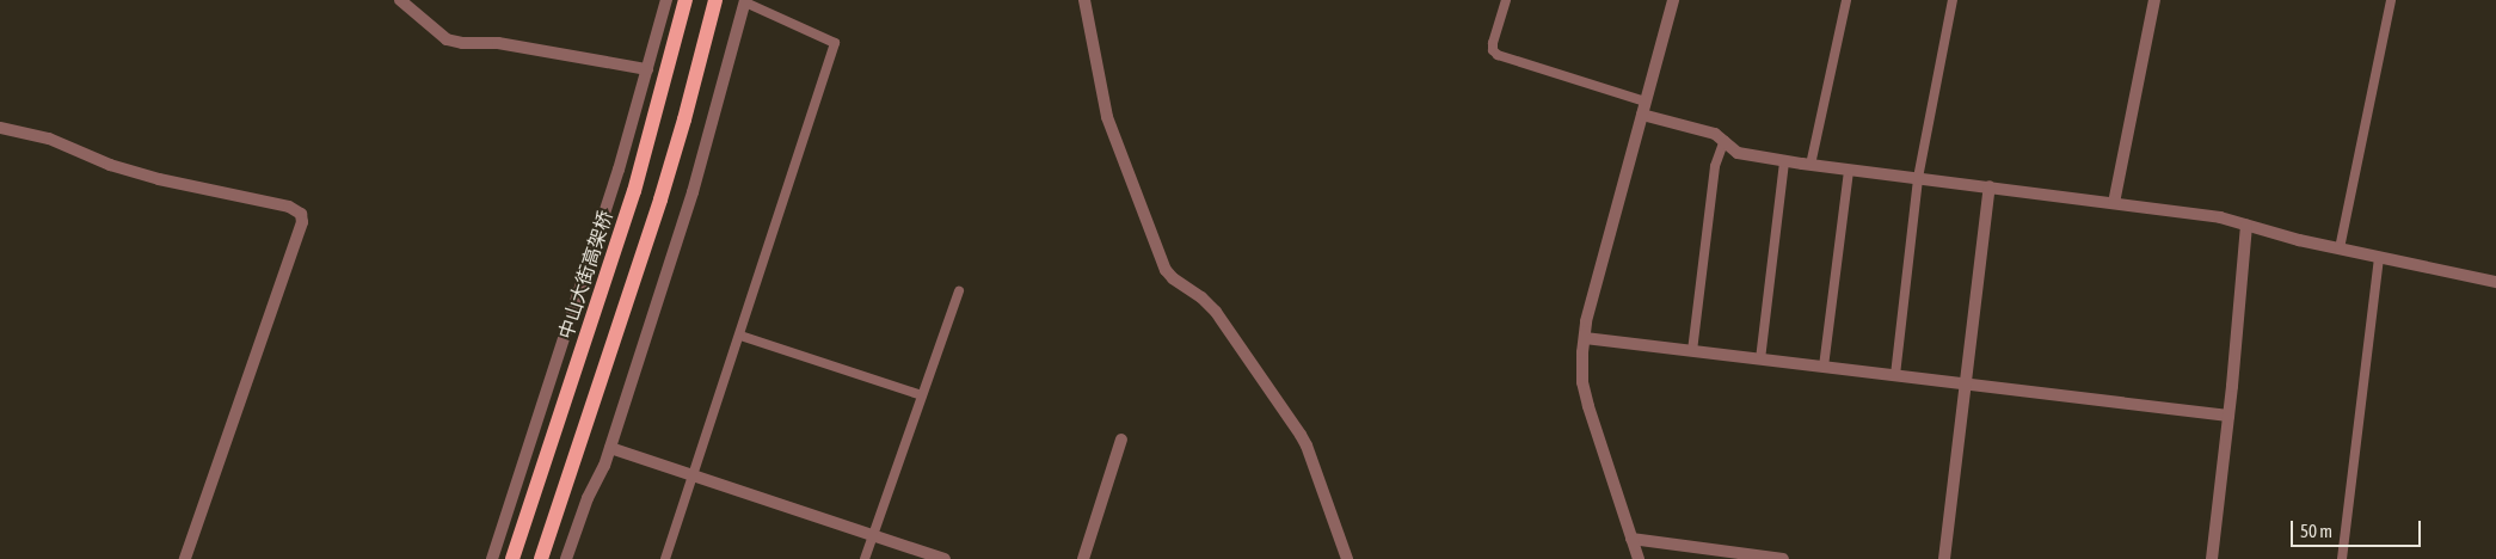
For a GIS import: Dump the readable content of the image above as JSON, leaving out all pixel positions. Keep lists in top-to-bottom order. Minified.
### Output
{"streets":{"main road":["中山大街高架桥"]},"scale_bar":"50 m"}
